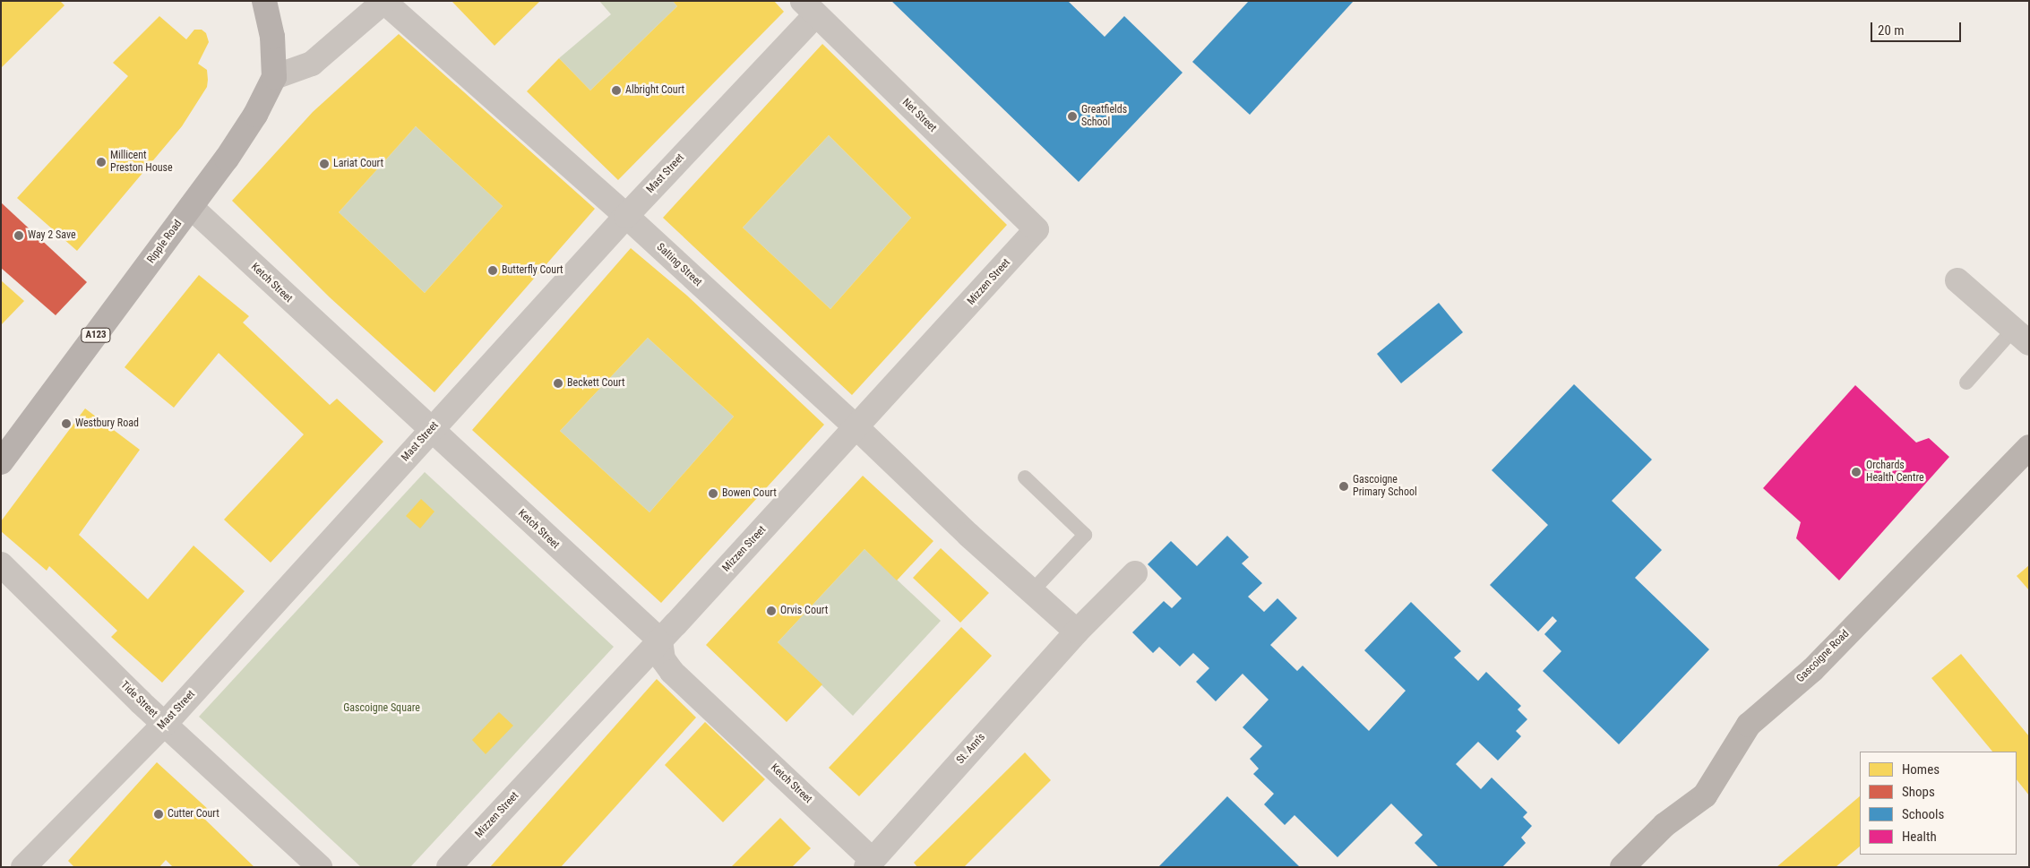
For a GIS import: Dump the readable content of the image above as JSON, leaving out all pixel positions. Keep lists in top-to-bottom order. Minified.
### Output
{"streets":{"main road":["Ripple Road","A123"],"street":["Net Street","Mast Street","Salting Street","Mizzen Street","Ketch Street","Gascoigne Road","Tide Street","St. Ann's"]},"crossings":[["Net Street","Mast Street"],["Net Street","Mizzen Street"],["Mast Street","Salting Street"],["Mast Street","Ketch Street"],["Mast Street","Tide Street"],["Ripple Road","Ketch Street"],["Salting Street","Mizzen Street"],["Mizzen Street","Ketch Street"],["Ketch Street","St. Ann's"]],"parks":["Gascoigne Square"],"places":["Albright Court","Greatfields School","Millicent Preston House","Lariat Court","Way 2 Save","Butterfly Court","Beckett Court","Westbury Road","Orchards Health Centre","Gascoigne Primary School","Bowen Court","Orvis Court","Cutter Court"],"legend":["Homes","Shops","Schools","Health"],"scale_bar":"20 m"}
